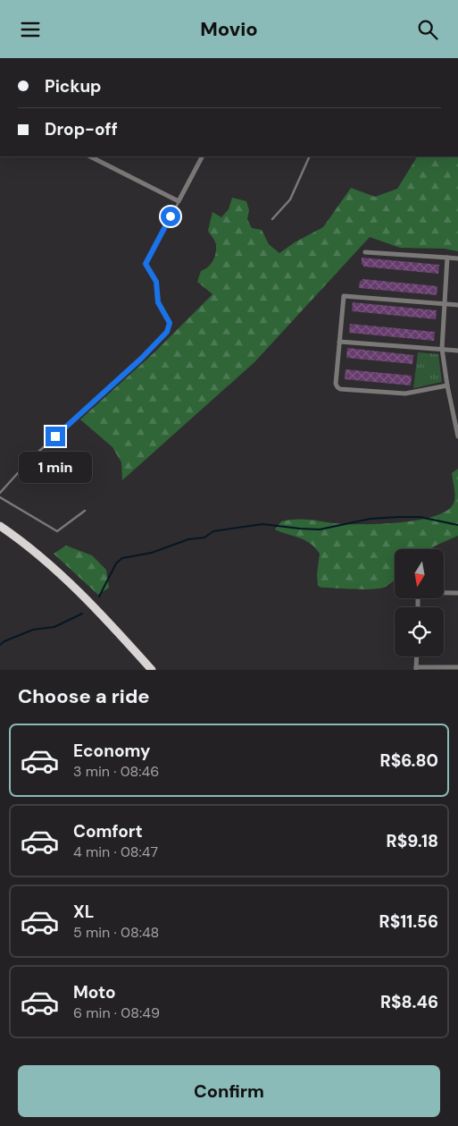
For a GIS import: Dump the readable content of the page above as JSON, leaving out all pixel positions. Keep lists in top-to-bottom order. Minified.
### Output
{"north":"bottom","page":{"header":"Movio","banner":["Pickup","Drop-off"],"bubble":"1 min","heading":"Choose a ride","list":[{"name":"Economy","note":"3 min · 08:46","value":"R$6.80"},{"name":"Comfort","note":"4 min · 08:47","value":"R$9.18"},{"name":"XL","note":"5 min · 08:48","value":"R$11.56"},{"name":"Moto","note":"6 min · 08:49","value":"R$8.46"}],"buttons":"Confirm"}}
